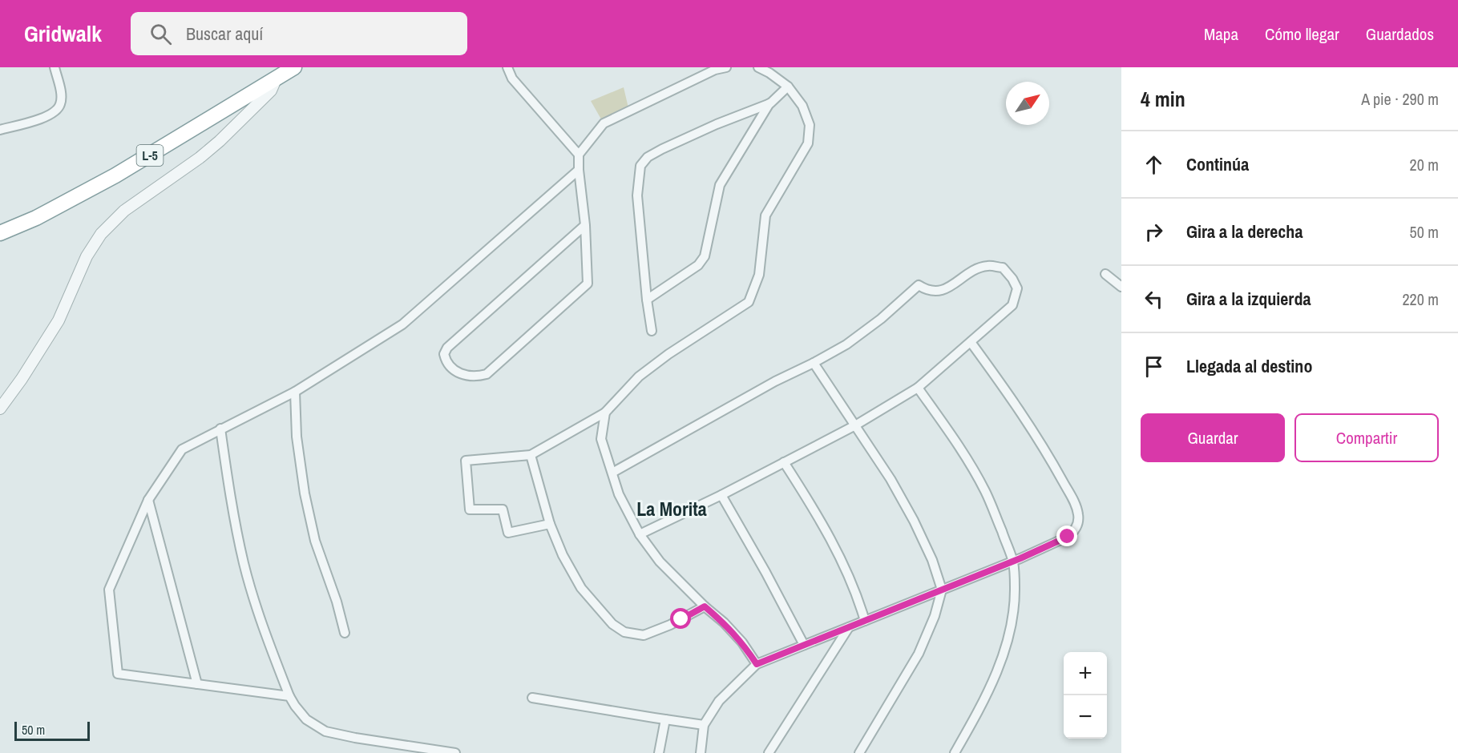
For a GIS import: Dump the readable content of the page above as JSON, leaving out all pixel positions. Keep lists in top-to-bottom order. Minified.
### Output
{"streets":{"highway":["L-5"]},"districts":["La Morita"],"scale_bar":"50 m","north":"top right","page":{"header":"Gridwalk","search":"Buscar aquí","nav":["Mapa","Cómo llegar","Guardados"],"heading":["4 min","A pie · 290 m"],"list":[["Continúa","20 m"],["Gira a la derecha","50 m"],["Gira a la izquierda","220 m"],"Llegada al destino"],"buttons":["Guardar","Compartir"],"map_buttons":["+","−"],"scale":"50 m"}}
